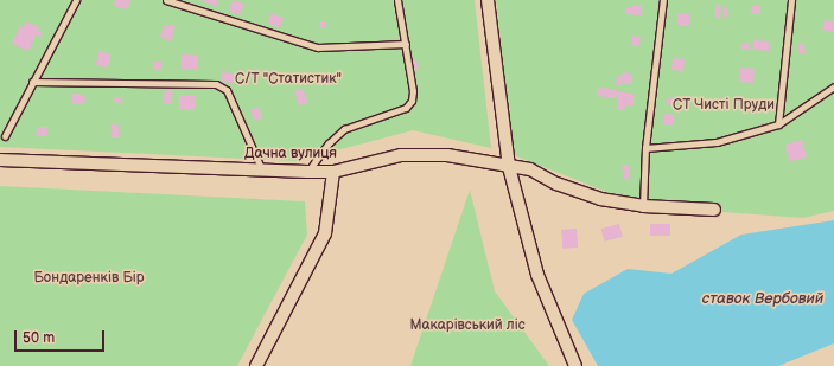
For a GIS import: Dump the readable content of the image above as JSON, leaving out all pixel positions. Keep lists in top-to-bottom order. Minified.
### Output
{"streets":{"street":["Дачна вулиця"]},"water":["ставок Вербовий"],"parks":["С/Т \"Статистик\"","СТ Чисті Пруди","Бондаренків Бір","Макарівський ліс"],"scale_bar":"50 m"}
